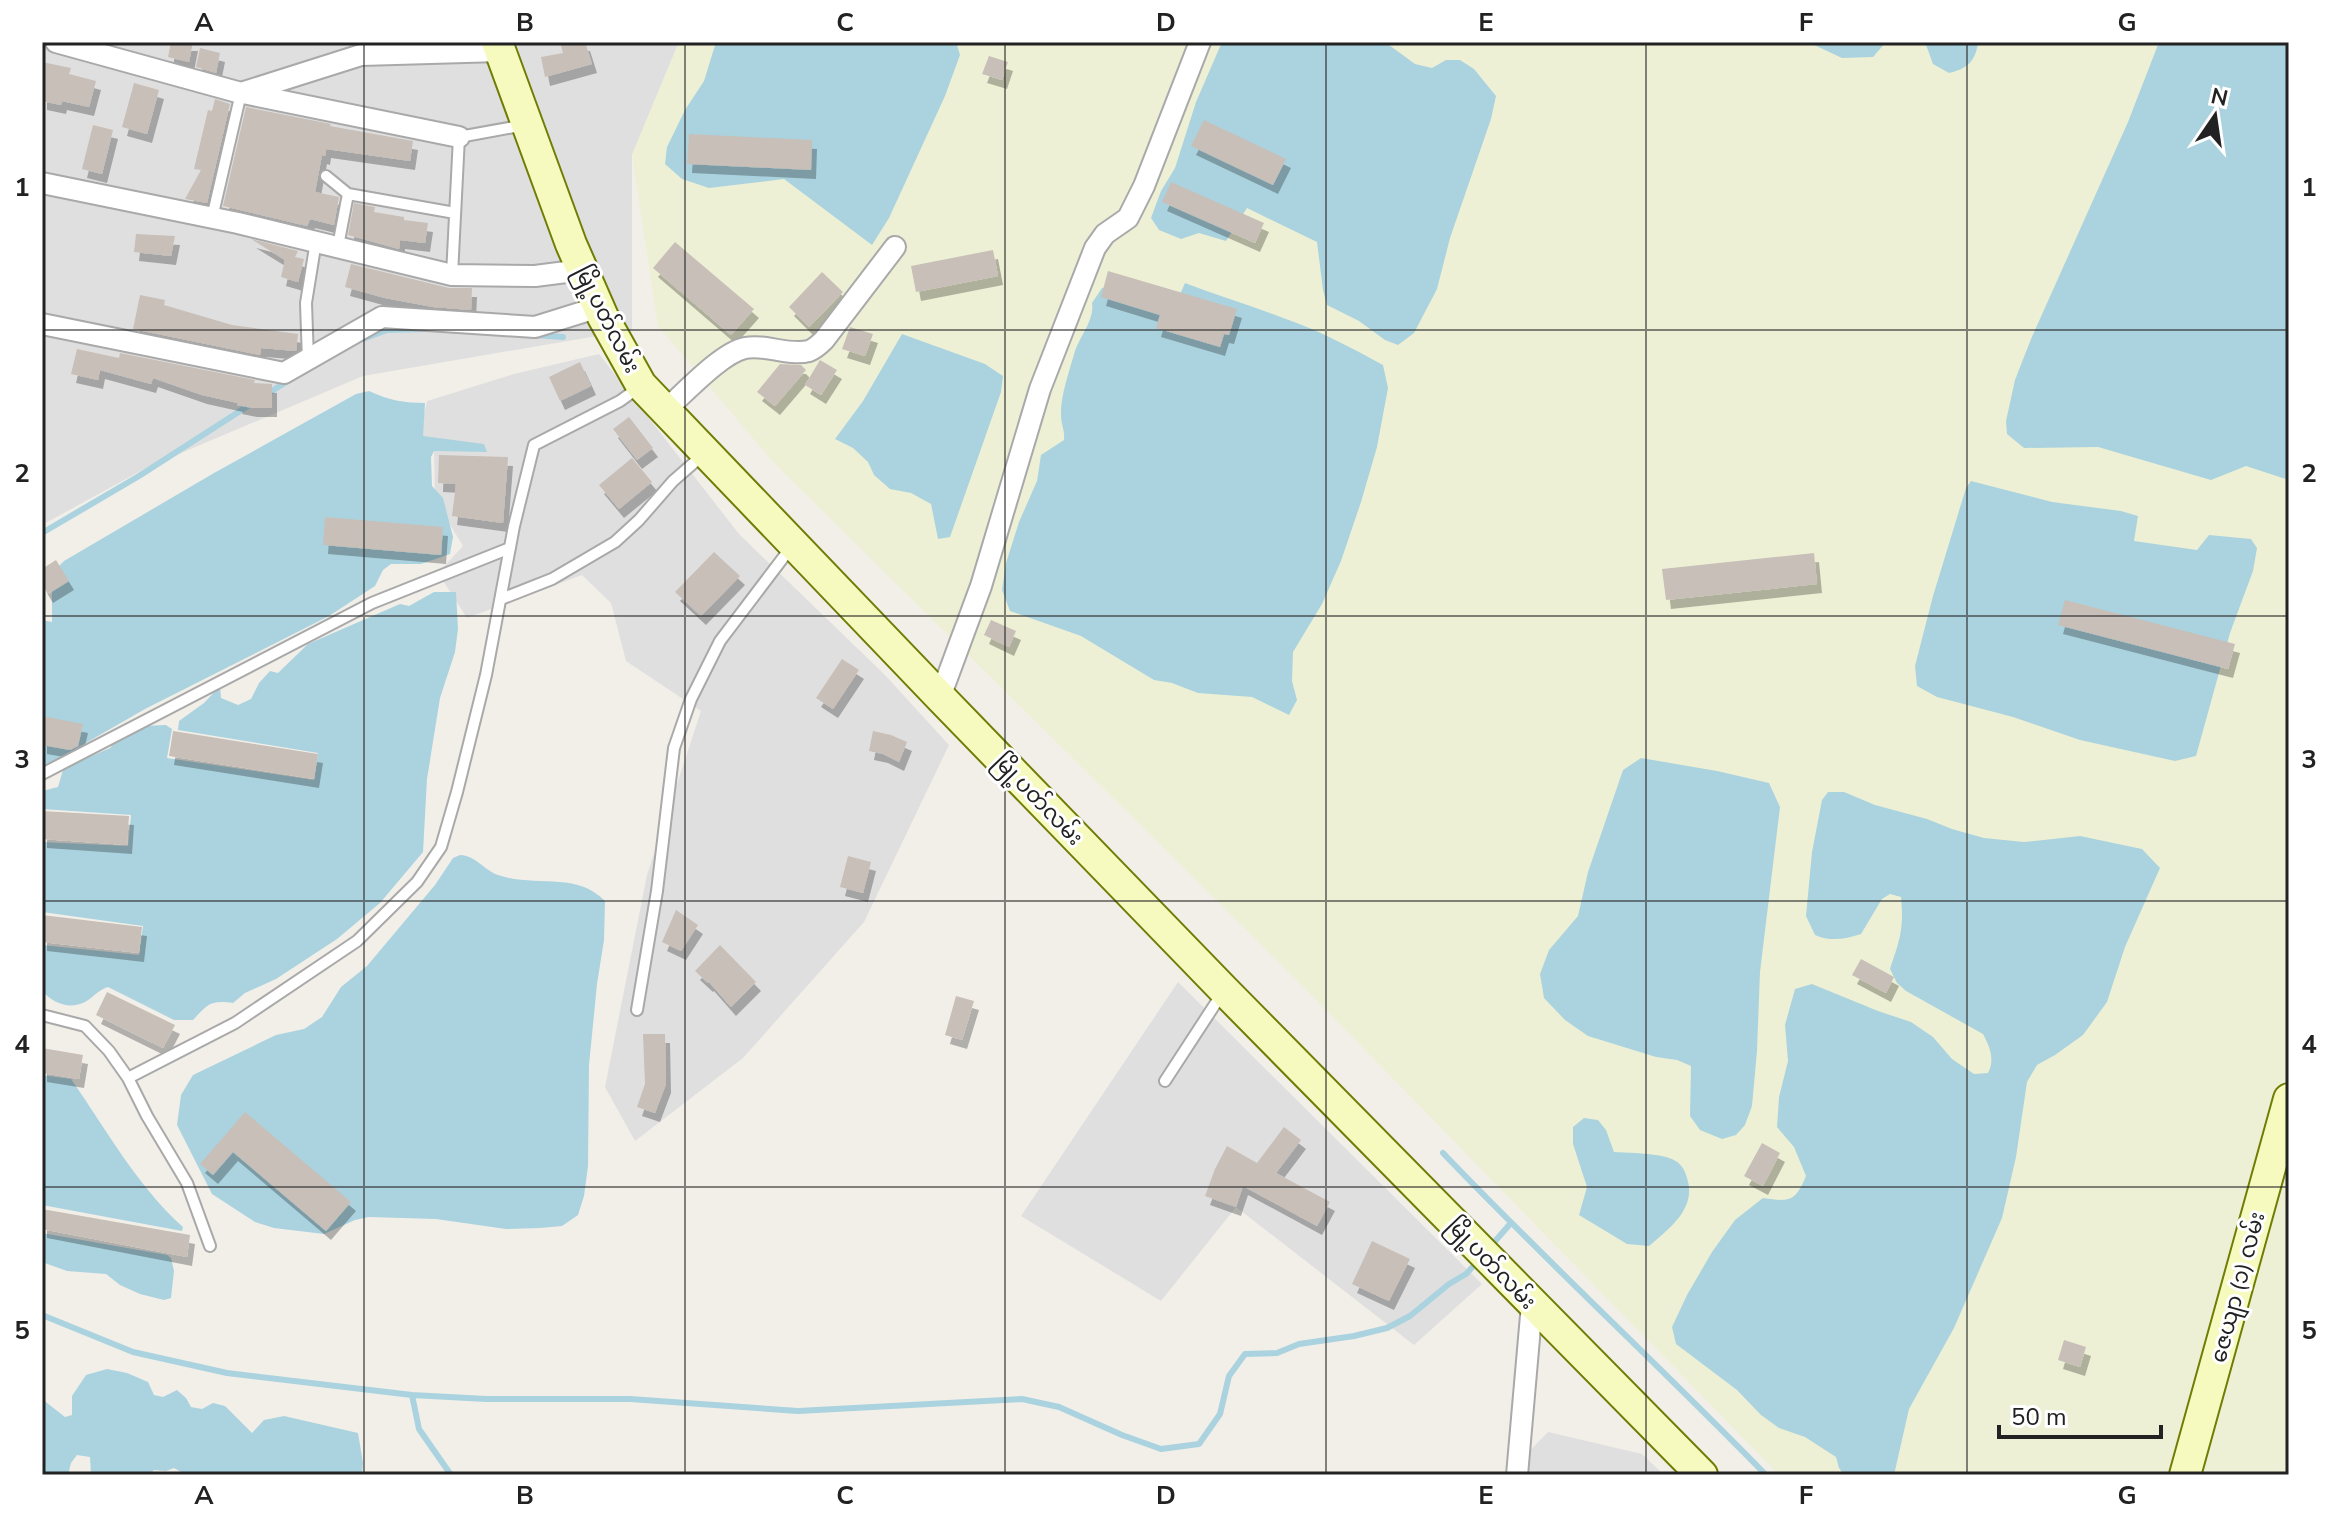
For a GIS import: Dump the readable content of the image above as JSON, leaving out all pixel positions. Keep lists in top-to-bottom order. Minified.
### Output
{"streets":{"main road":["မြို့ပတ်လမ်း","ဇေယျာ (၁) လမ်း"]},"scale_bar":"50 m","north":"top","grid":{"columns":["A","B","C","D","E","F","G"],"rows":["1","2","3","4","5"]}}
